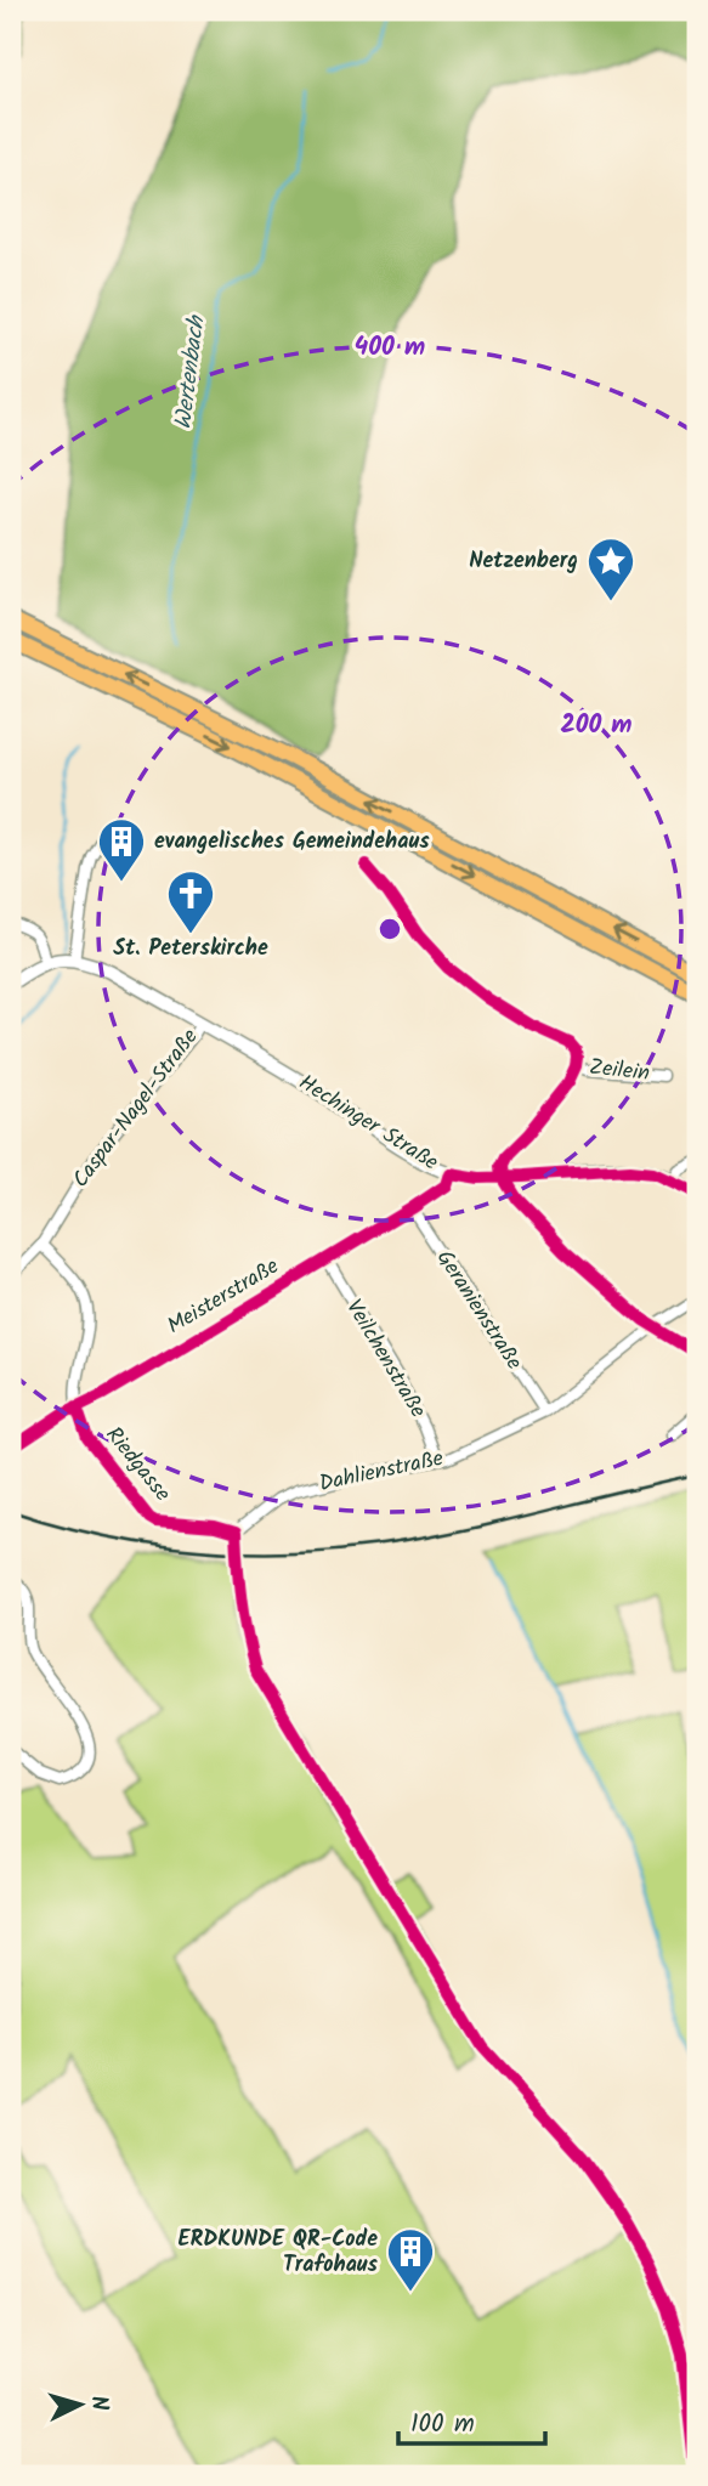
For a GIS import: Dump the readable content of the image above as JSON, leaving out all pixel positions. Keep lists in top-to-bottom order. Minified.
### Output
{"streets":{"street":["Zeilein","Caspar-Nagel-Straße","Hechinger Straße","Meisterstraße","Geranienstraße","Veilchenstraße","Riedgasse","Dahlienstraße"]},"crossings":[["Caspar-Nagel-Straße","Hechinger Straße"],["Caspar-Nagel-Straße","Riedgasse"],["Hechinger Straße","Meisterstraße"],["Meisterstraße","Geranienstraße"],["Meisterstraße","Veilchenstraße"],["Meisterstraße","Riedgasse"],["Geranienstraße","Dahlienstraße"],["Veilchenstraße","Dahlienstraße"],["Riedgasse","Dahlienstraße"]],"water":["Wertenbach"],"places":{"place":["Netzenberg"],"building":["evangelisches Gemeindehaus","ERDKUNDE QR-Code Trafohaus"],"church":["St. Peterskirche"]},"scale_bar":"100 m","north":"right","rings":["400 m","200 m"]}
